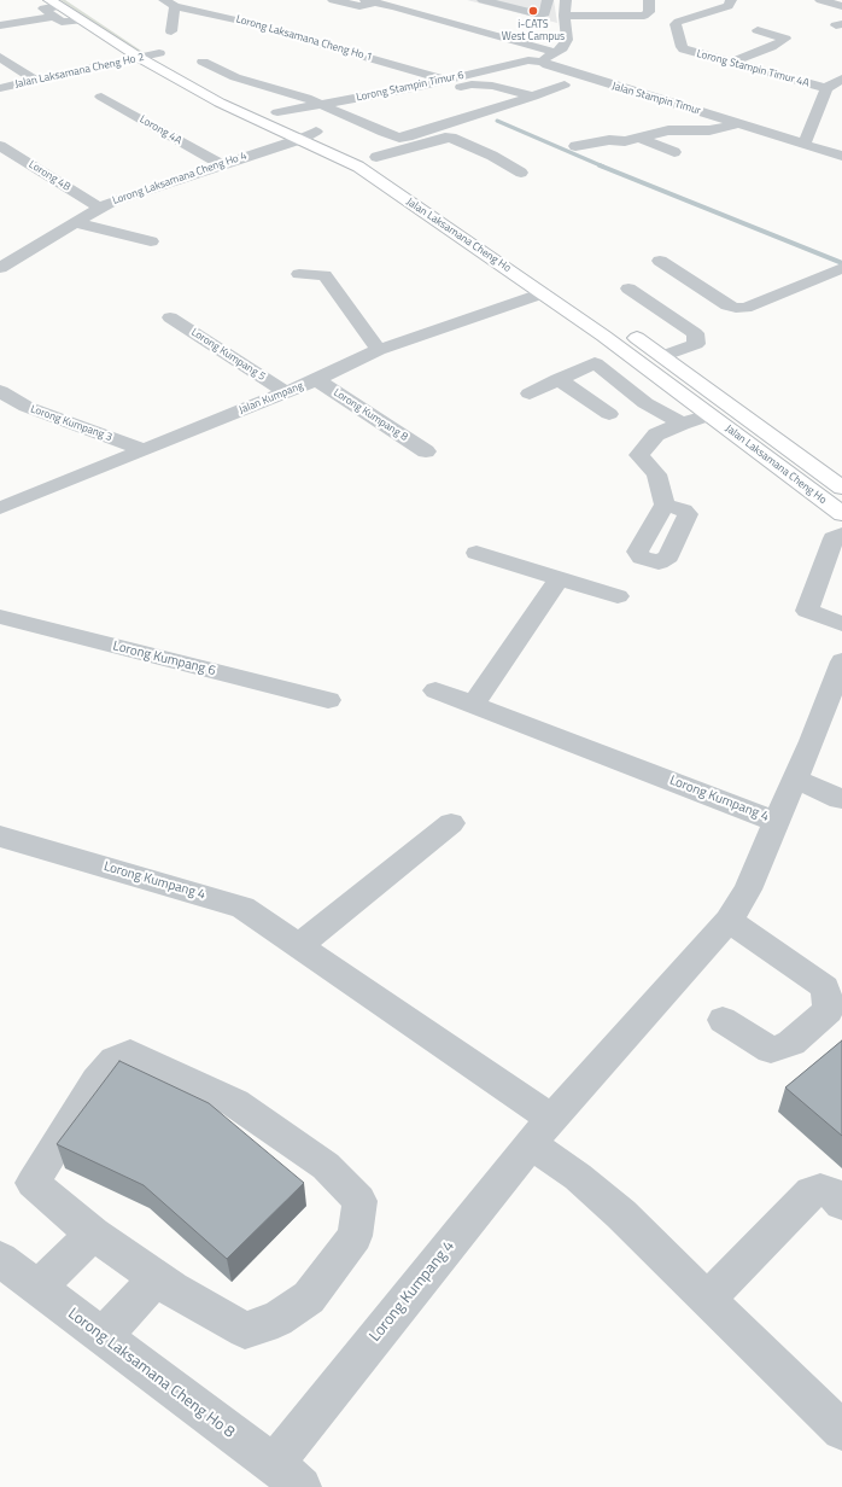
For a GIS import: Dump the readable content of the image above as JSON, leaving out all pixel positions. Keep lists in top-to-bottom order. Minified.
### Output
{"streets":{"main road":["Jalan Laksamana Cheng Ho"],"street":["Lorong Laksamana Cheng Ho 1","Lorong Stampin Timur 4A","Jalan Laksamana Cheng Ho 2","Lorong Stampin Timur 6","Jalan Stampin Timur","Lorong 4A","Lorong 4B","Lorong Laksamana Cheng Ho 4","Lorong Kumpang 5","Jalan Kumpang","Lorong Kumpang 8","Lorong Kumpang 3","Lorong Kumpang 6","Lorong Kumpang 4","Lorong Laksamana Cheng Ho 8"]},"crossings":[["Lorong Laksamana Cheng Ho 1","Lorong Stampin Timur 6"],["Jalan Laksamana Cheng Ho 2","Jalan Laksamana Cheng Ho"],["Lorong Stampin Timur 6","Jalan Stampin Timur"],["Lorong Stampin Timur 6","Jalan Laksamana Cheng Ho"],["Lorong 4A","Lorong Laksamana Cheng Ho 4"],["Lorong 4B","Lorong Laksamana Cheng Ho 4"],["Lorong Laksamana Cheng Ho 4","Jalan Laksamana Cheng Ho"],["Jalan Laksamana Cheng Ho","Jalan Kumpang"],["Lorong Kumpang 5","Jalan Kumpang"],["Jalan Kumpang","Lorong Kumpang 8"],["Jalan Kumpang","Lorong Kumpang 3"],["Lorong Kumpang 4","Lorong Laksamana Cheng Ho 8"]],"places":["i-CATS West Campus"]}
